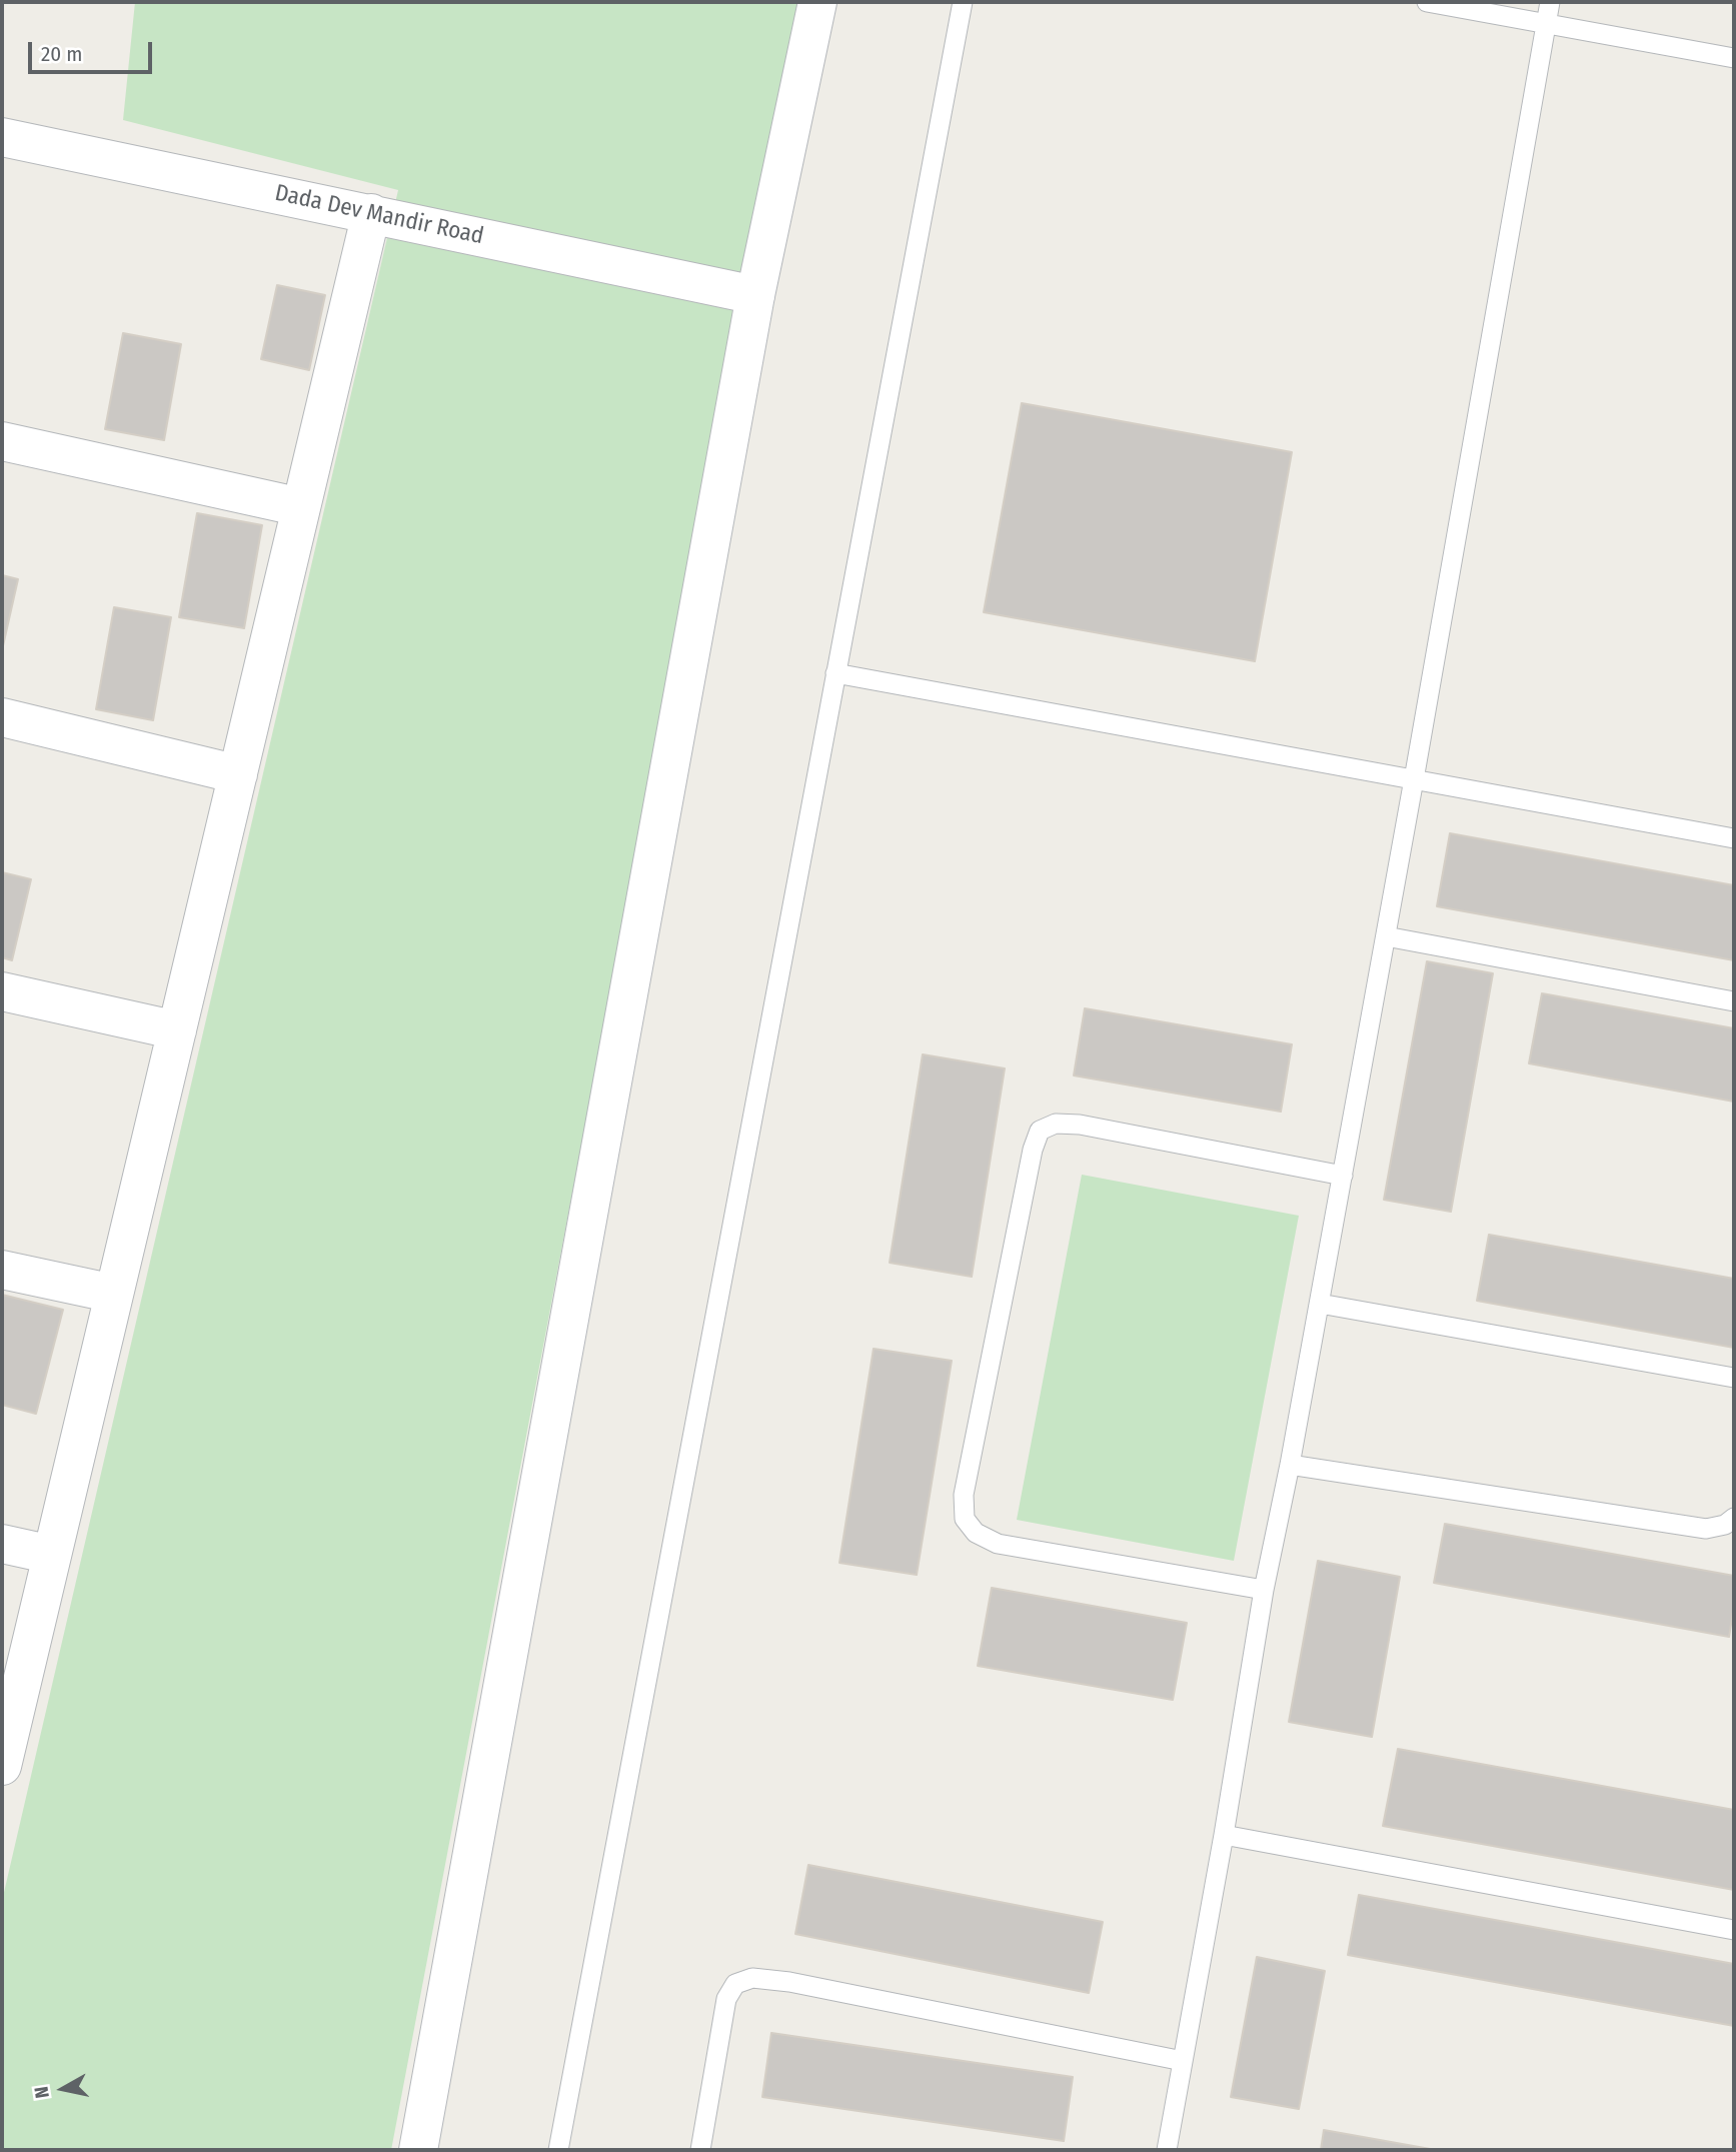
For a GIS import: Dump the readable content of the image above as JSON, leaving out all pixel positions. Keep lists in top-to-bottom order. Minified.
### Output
{"streets":{"street":["Dada Dev Mandir Road"]},"scale_bar":"20 m","north":"left"}
